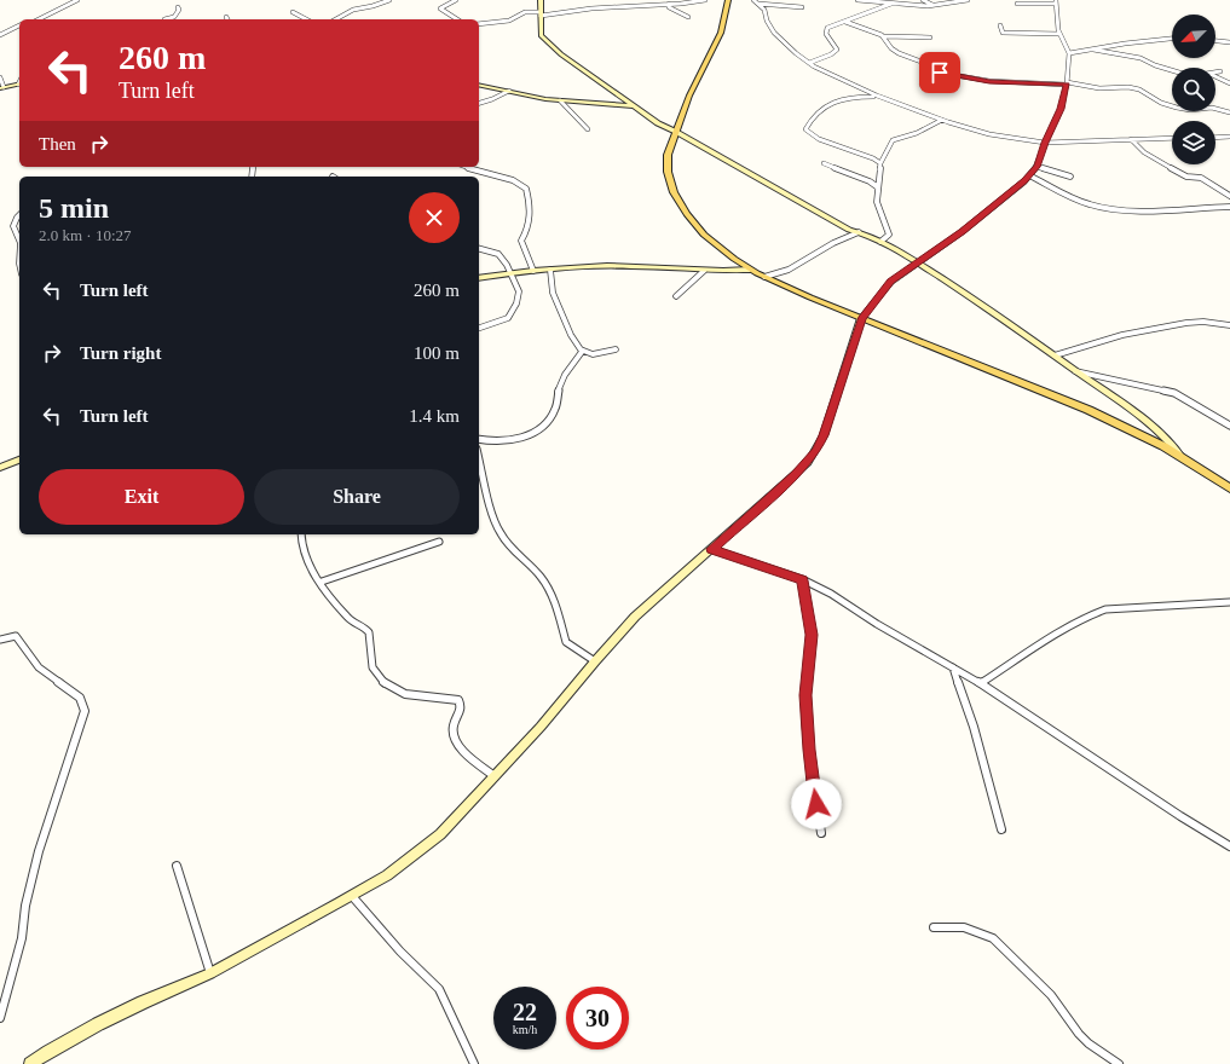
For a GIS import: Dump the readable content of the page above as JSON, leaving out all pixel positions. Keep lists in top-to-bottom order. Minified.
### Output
{"north":"bottom left","page":{"turn":["260 m","Turn left"],"then":"Then","heading":["5 min","2.0 km · 10:27"],"list":[{"name":"Turn left","value":"260 m"},{"name":"Turn right","value":"100 m"},{"name":"Turn left","value":"1.4 km"}],"buttons":["Exit","Share"],"speed":"22 km/h","limit":"30"}}
